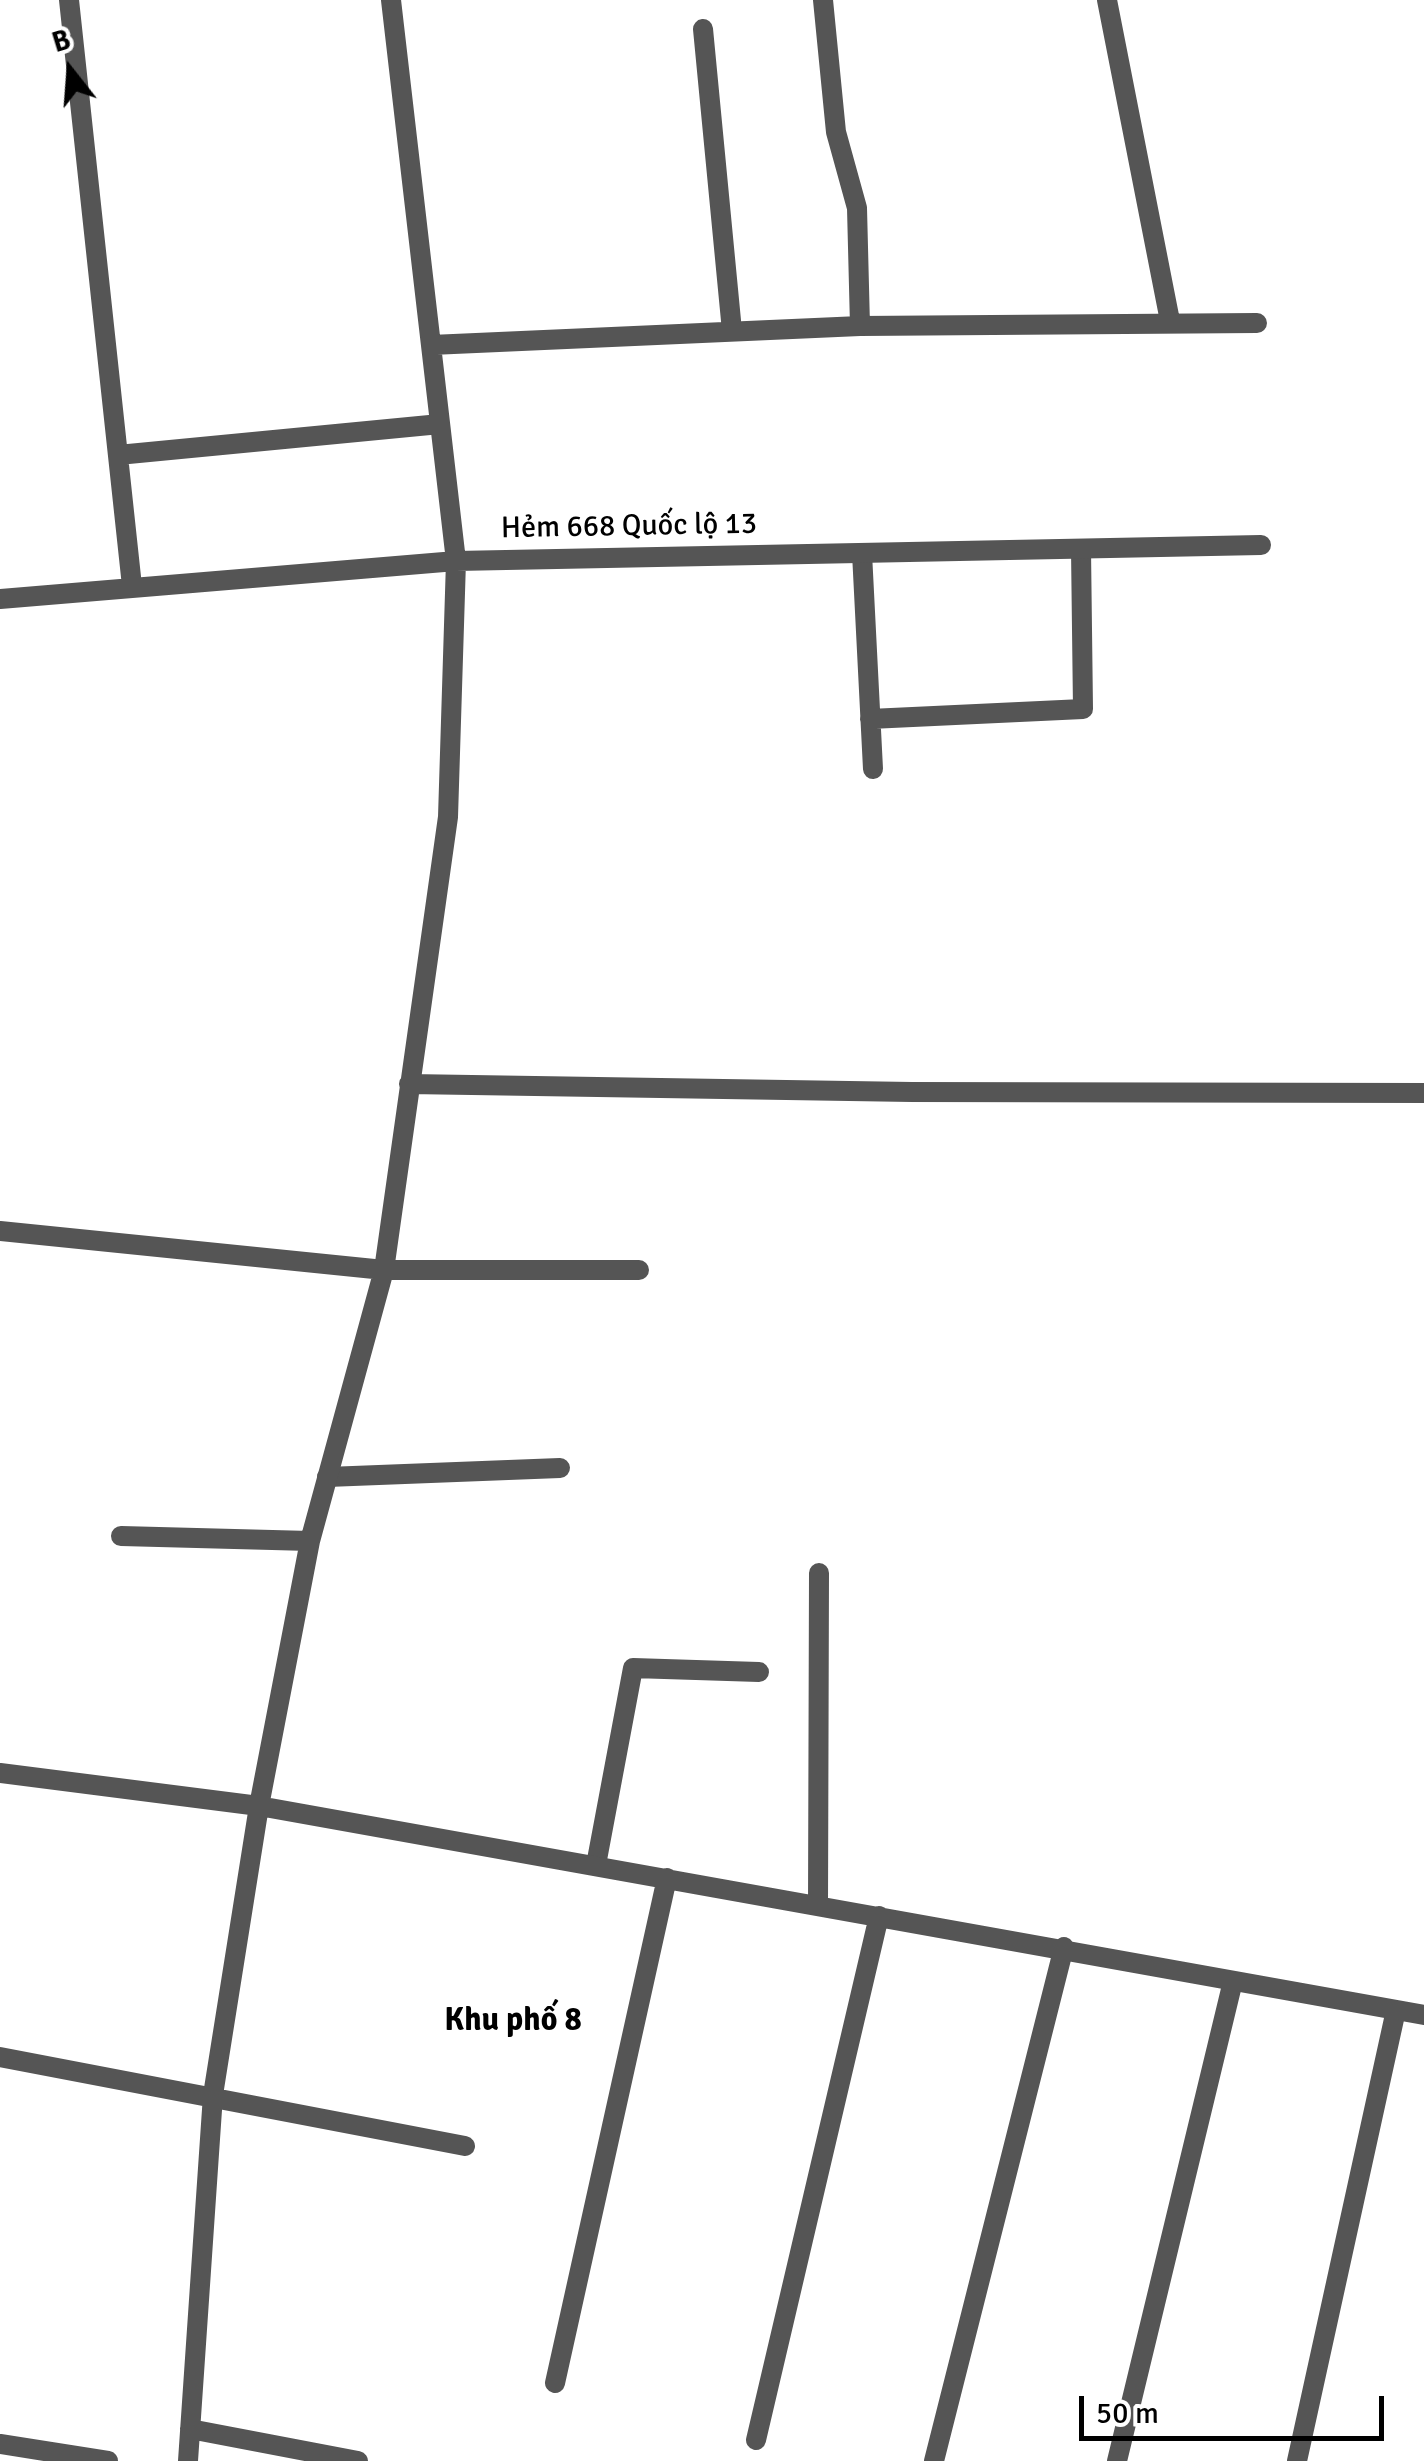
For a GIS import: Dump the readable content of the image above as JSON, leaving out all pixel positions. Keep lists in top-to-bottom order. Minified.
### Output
{"streets":{"street":["Hẻm 668 Quốc lộ 13"]},"districts":["Khu phố 8"],"scale_bar":"50 m","north":"top"}
